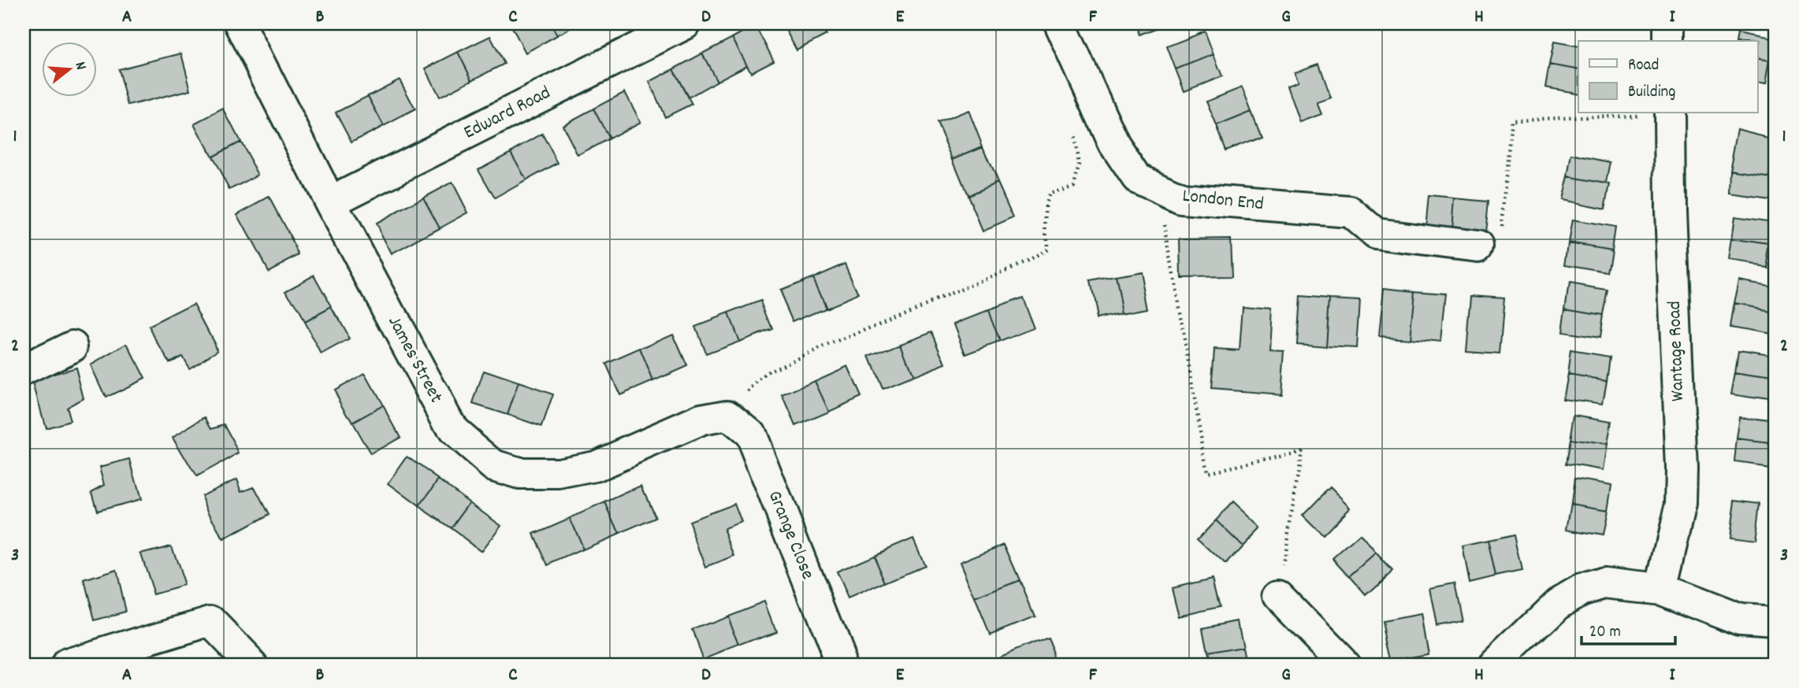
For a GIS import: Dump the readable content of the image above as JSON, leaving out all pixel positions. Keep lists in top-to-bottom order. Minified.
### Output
{"streets":{"street":["Edward Road","London End","Wantage Road","James Street","Grange Close"]},"crossings":[["Edward Road","James Street"],["James Street","Grange Close"]],"legend":["Road","Building"],"scale_bar":"20 m","north":"right","grid":{"columns":["A","B","C","D","E","F","G","H","I"],"rows":["1","2","3"]}}
